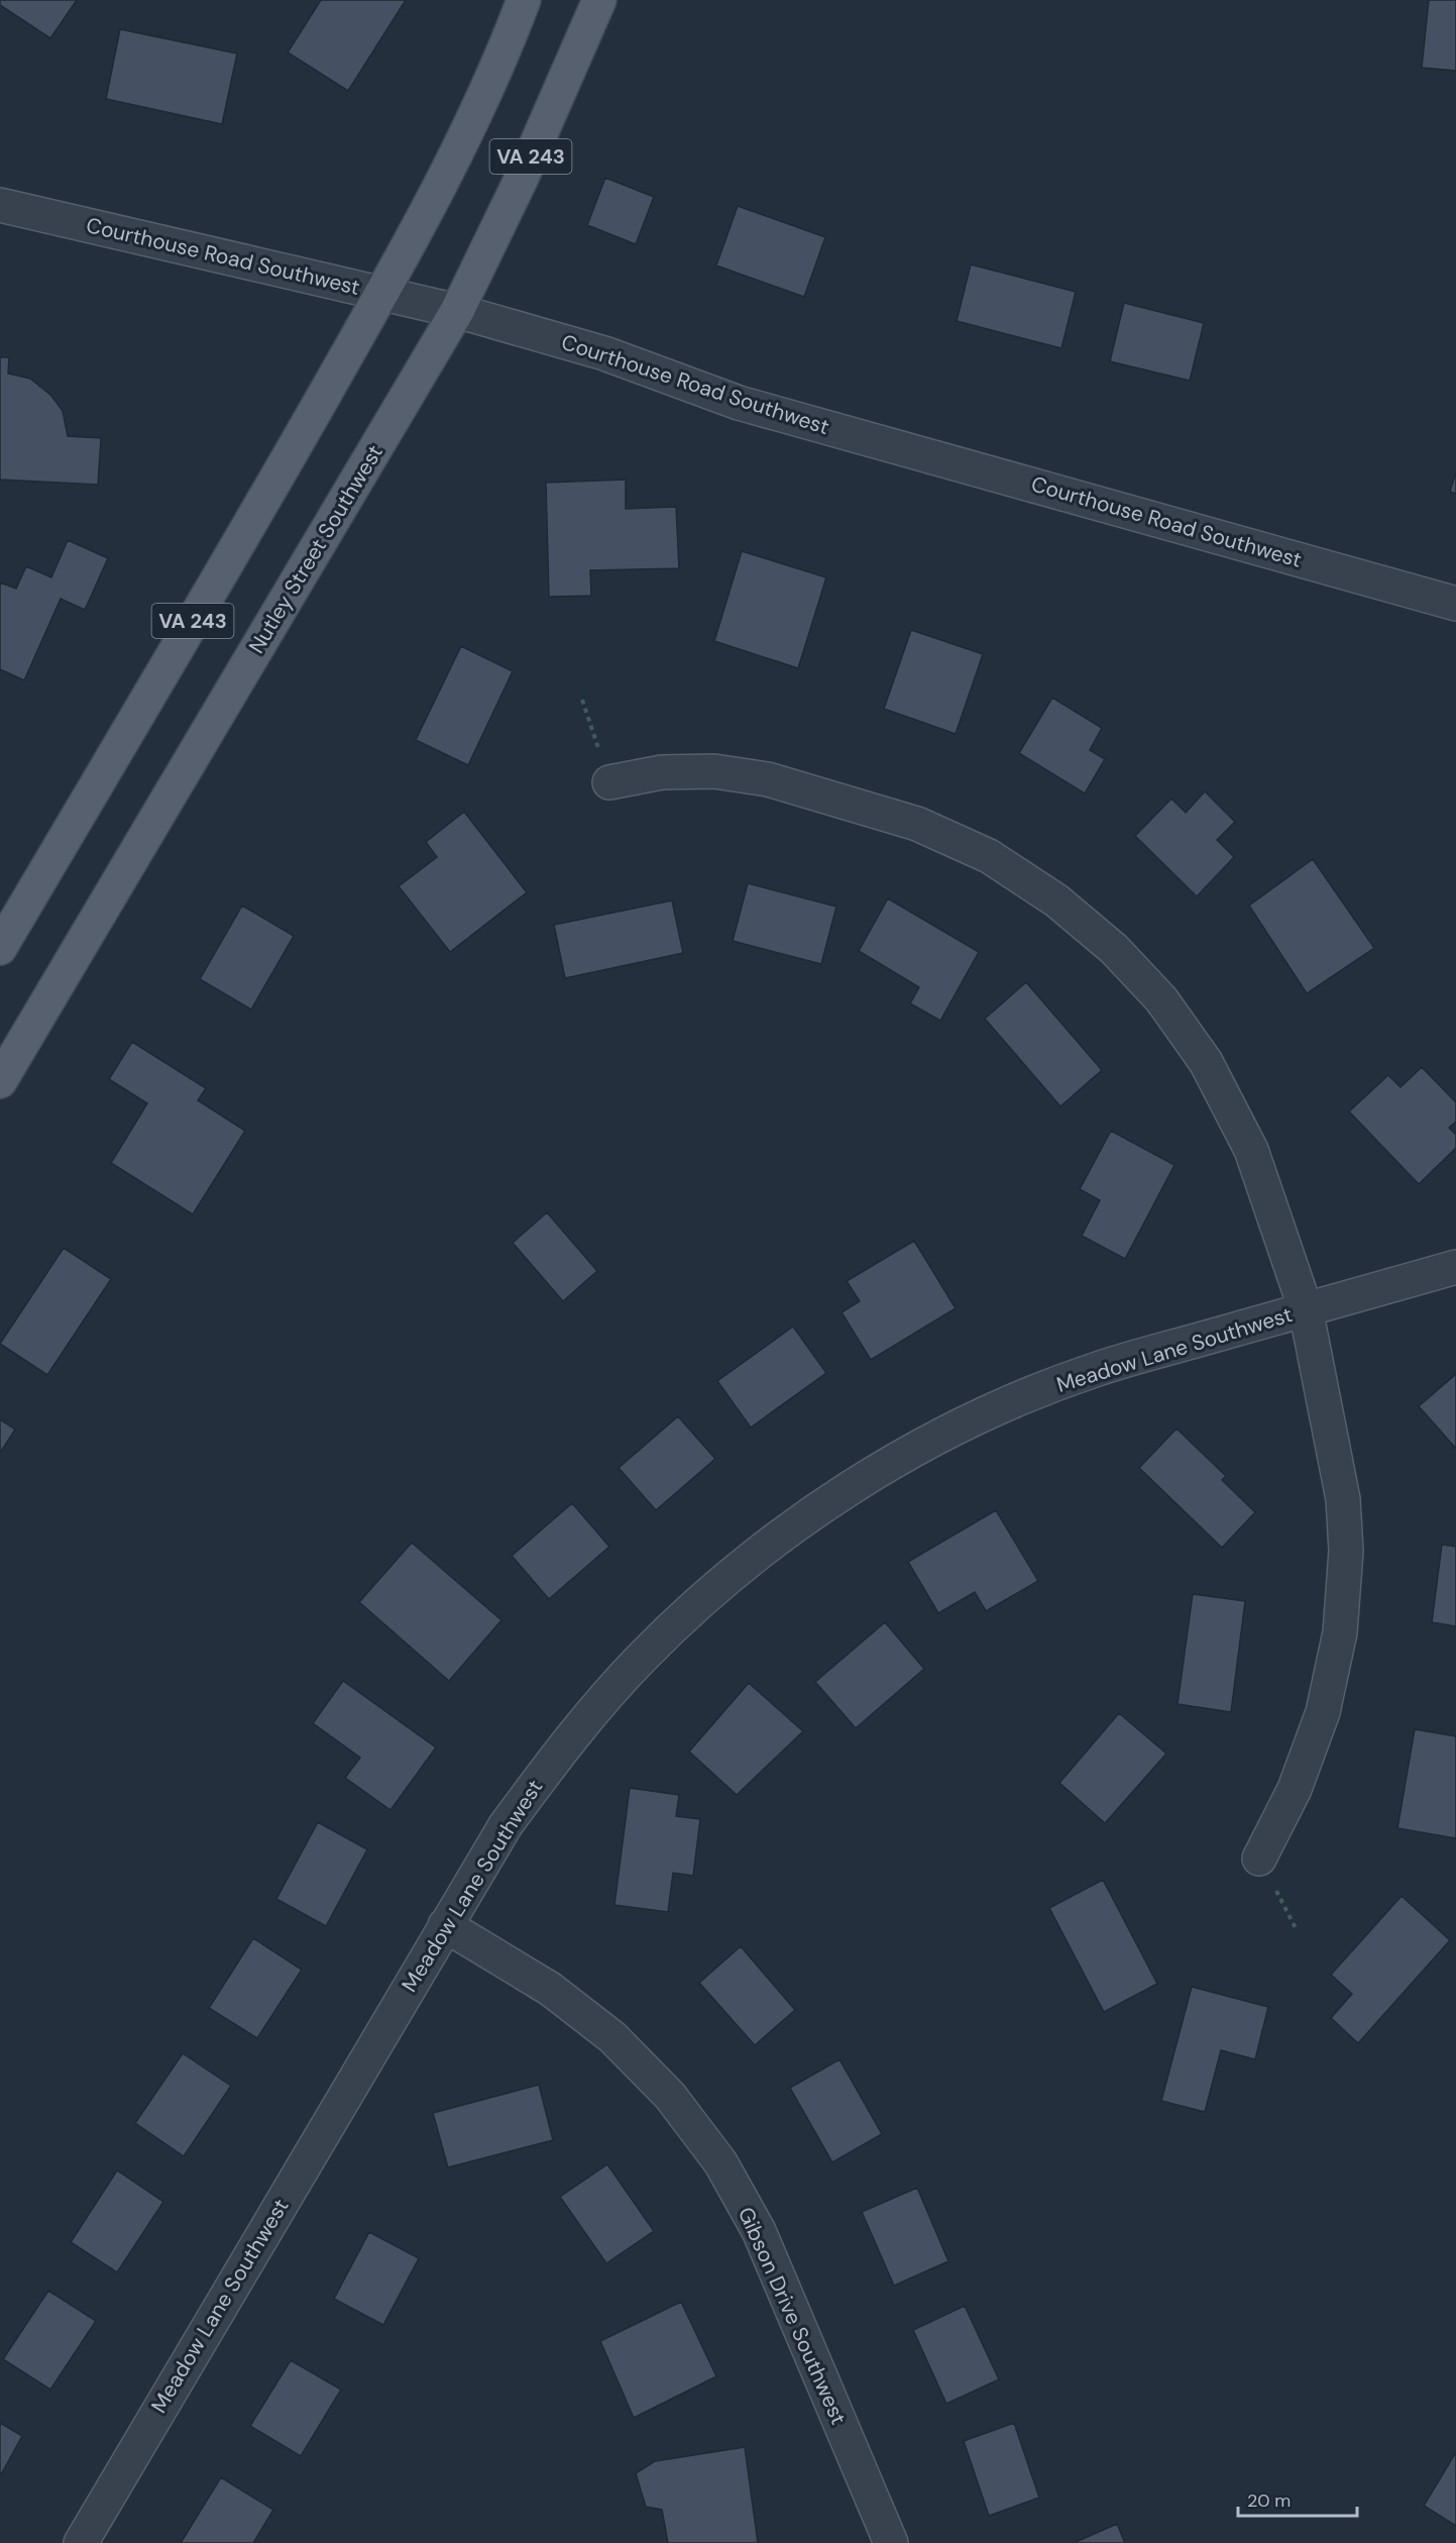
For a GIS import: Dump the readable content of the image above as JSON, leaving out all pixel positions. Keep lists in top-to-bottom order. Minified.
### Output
{"streets":{"main road":["VA 243","Nutley Street Southwest"],"street":["Courthouse Road Southwest","Meadow Lane Southwest","Gibson Drive Southwest"]},"crossings":[["VA 243","Courthouse Road Southwest"],["Courthouse Road Southwest","Nutley Street Southwest"],["Meadow Lane Southwest","Gibson Drive Southwest"]],"scale_bar":"20 m"}
